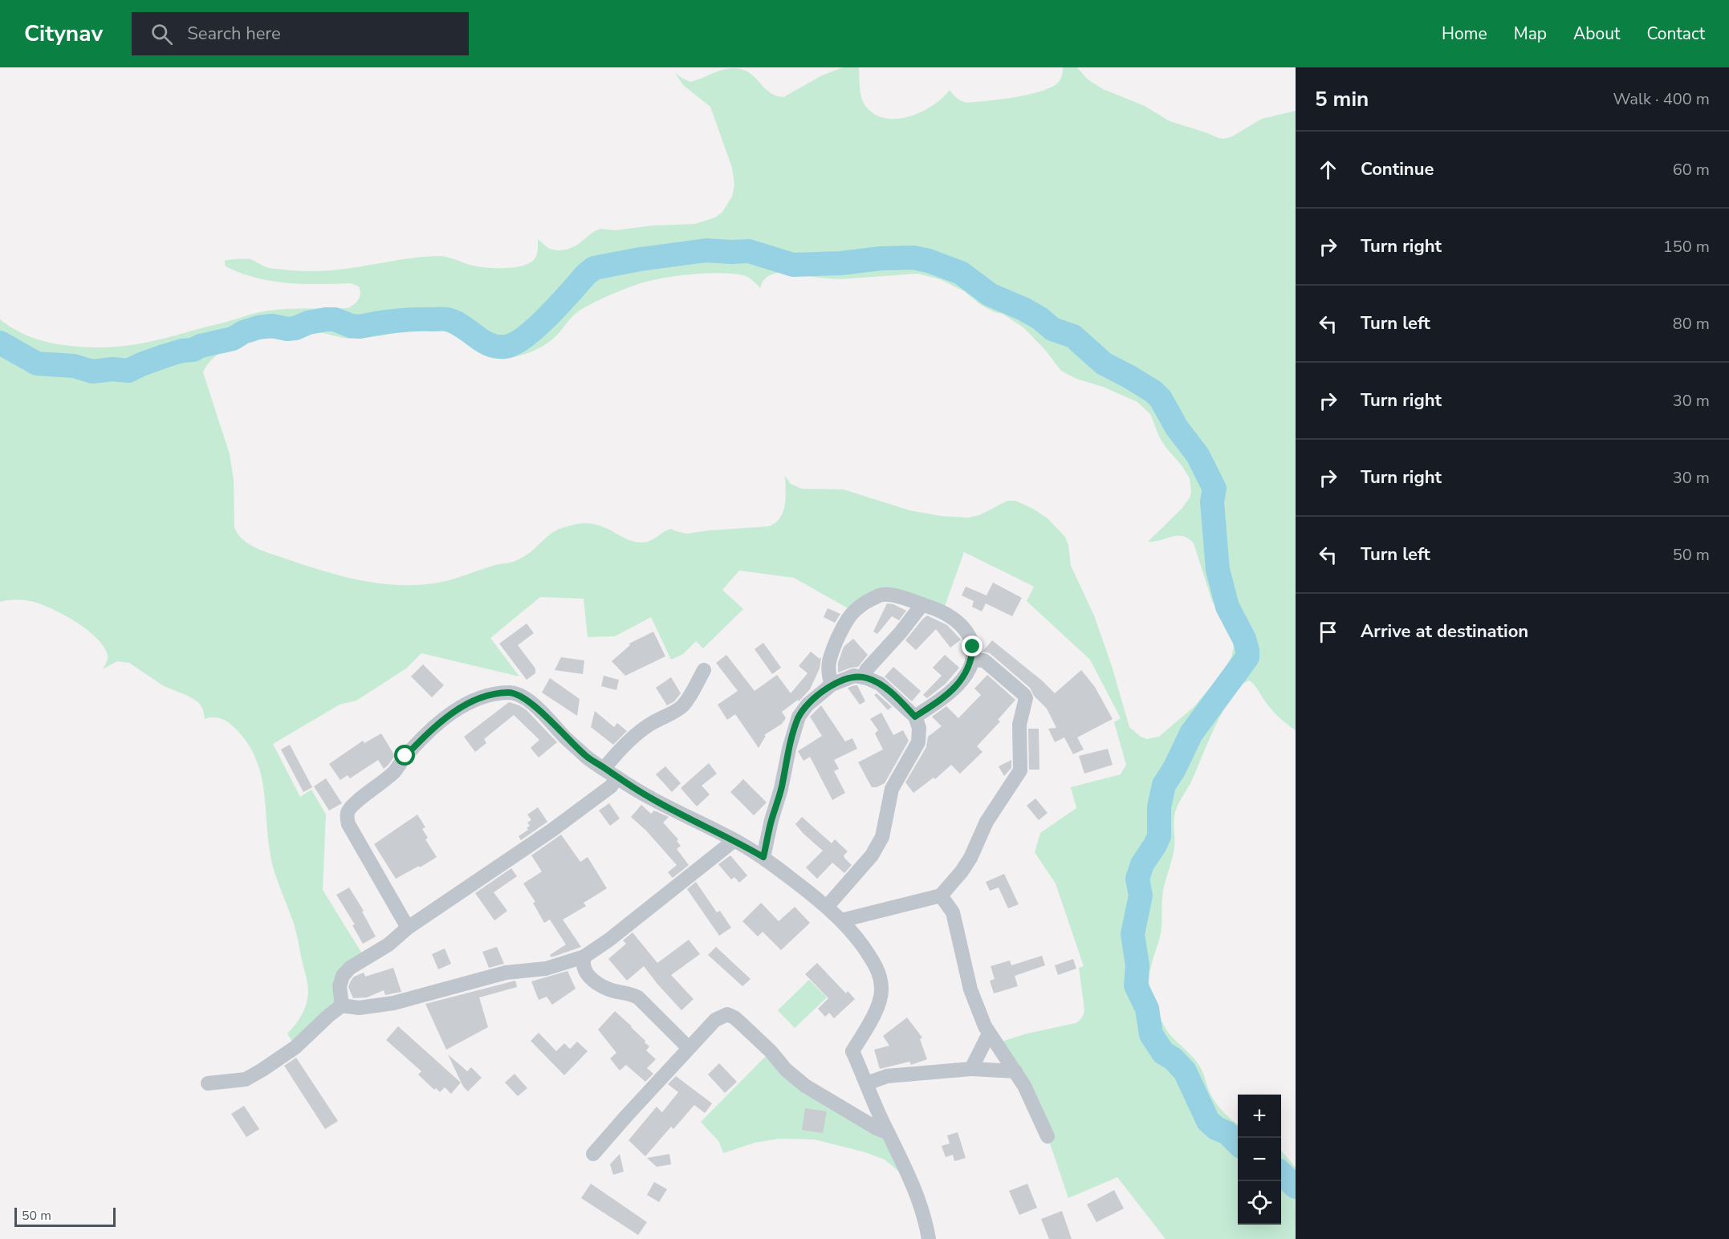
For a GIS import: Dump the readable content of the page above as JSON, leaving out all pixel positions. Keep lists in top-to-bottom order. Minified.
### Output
{"scale_bar":"50 m","page":{"header":"Citynav","search":"Search here","nav":["Home","Map","About","Contact"],"heading":["5 min","Walk · 400 m"],"list":[["Continue","60 m"],["Turn right","150 m"],["Turn left","80 m"],["Turn right","30 m"],["Turn right","30 m"],["Turn left","50 m"],"Arrive at destination"],"map_buttons":["+","−"],"scale":"50 m"}}
